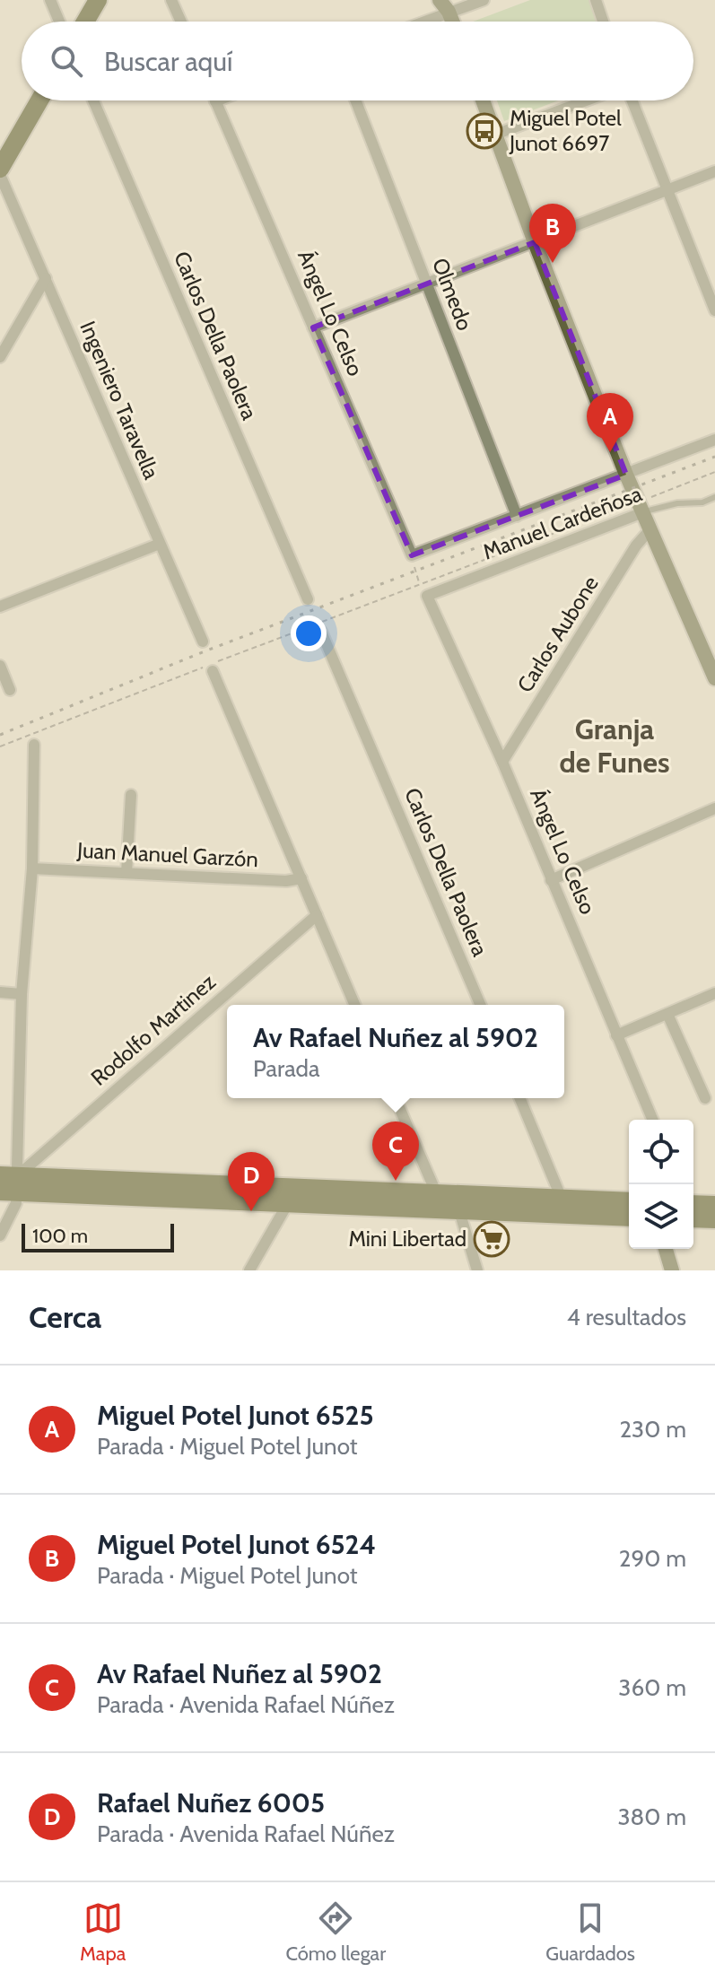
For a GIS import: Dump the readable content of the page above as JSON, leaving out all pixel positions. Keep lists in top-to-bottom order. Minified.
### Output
{"streets":{"street":["Olmedo","Ángel Lo Celso","Carlos Della Paolera","Ingeniero Taravella","Manuel Cardeñosa","Carlos Aubone","Juan Manuel Garzón","Rodolfo Martinez"]},"crossings":[["Ángel Lo Celso","Manuel Cardeñosa"],["Ángel Lo Celso","Carlos Aubone"]],"districts":["Granja de Funes"],"places":{"bus stop":["Miguel Potel Junot 6697"],"supermarket":["Mini Libertad"]},"scale_bar":"100 m","page":{"search":"Buscar aquí","pins":["B","A","C","D"],"popup":["Av Rafael Nuñez al 5902","Parada"],"scale":"100 m","heading":["Cerca","4 resultados"],"list":[{"mark":"A","name":"Miguel Potel Junot 6525","note":"Parada · Miguel Potel Junot","value":"230 m"},{"mark":"B","name":"Miguel Potel Junot 6524","note":"Parada · Miguel Potel Junot","value":"290 m"},{"mark":"C","name":"Av Rafael Nuñez al 5902","note":"Parada · Avenida Rafael Núñez","value":"360 m"},{"mark":"D","name":"Rafael Nuñez 6005","note":"Parada · Avenida Rafael Núñez","value":"380 m"}],"nav":["Mapa","Cómo llegar","Guardados"]}}
